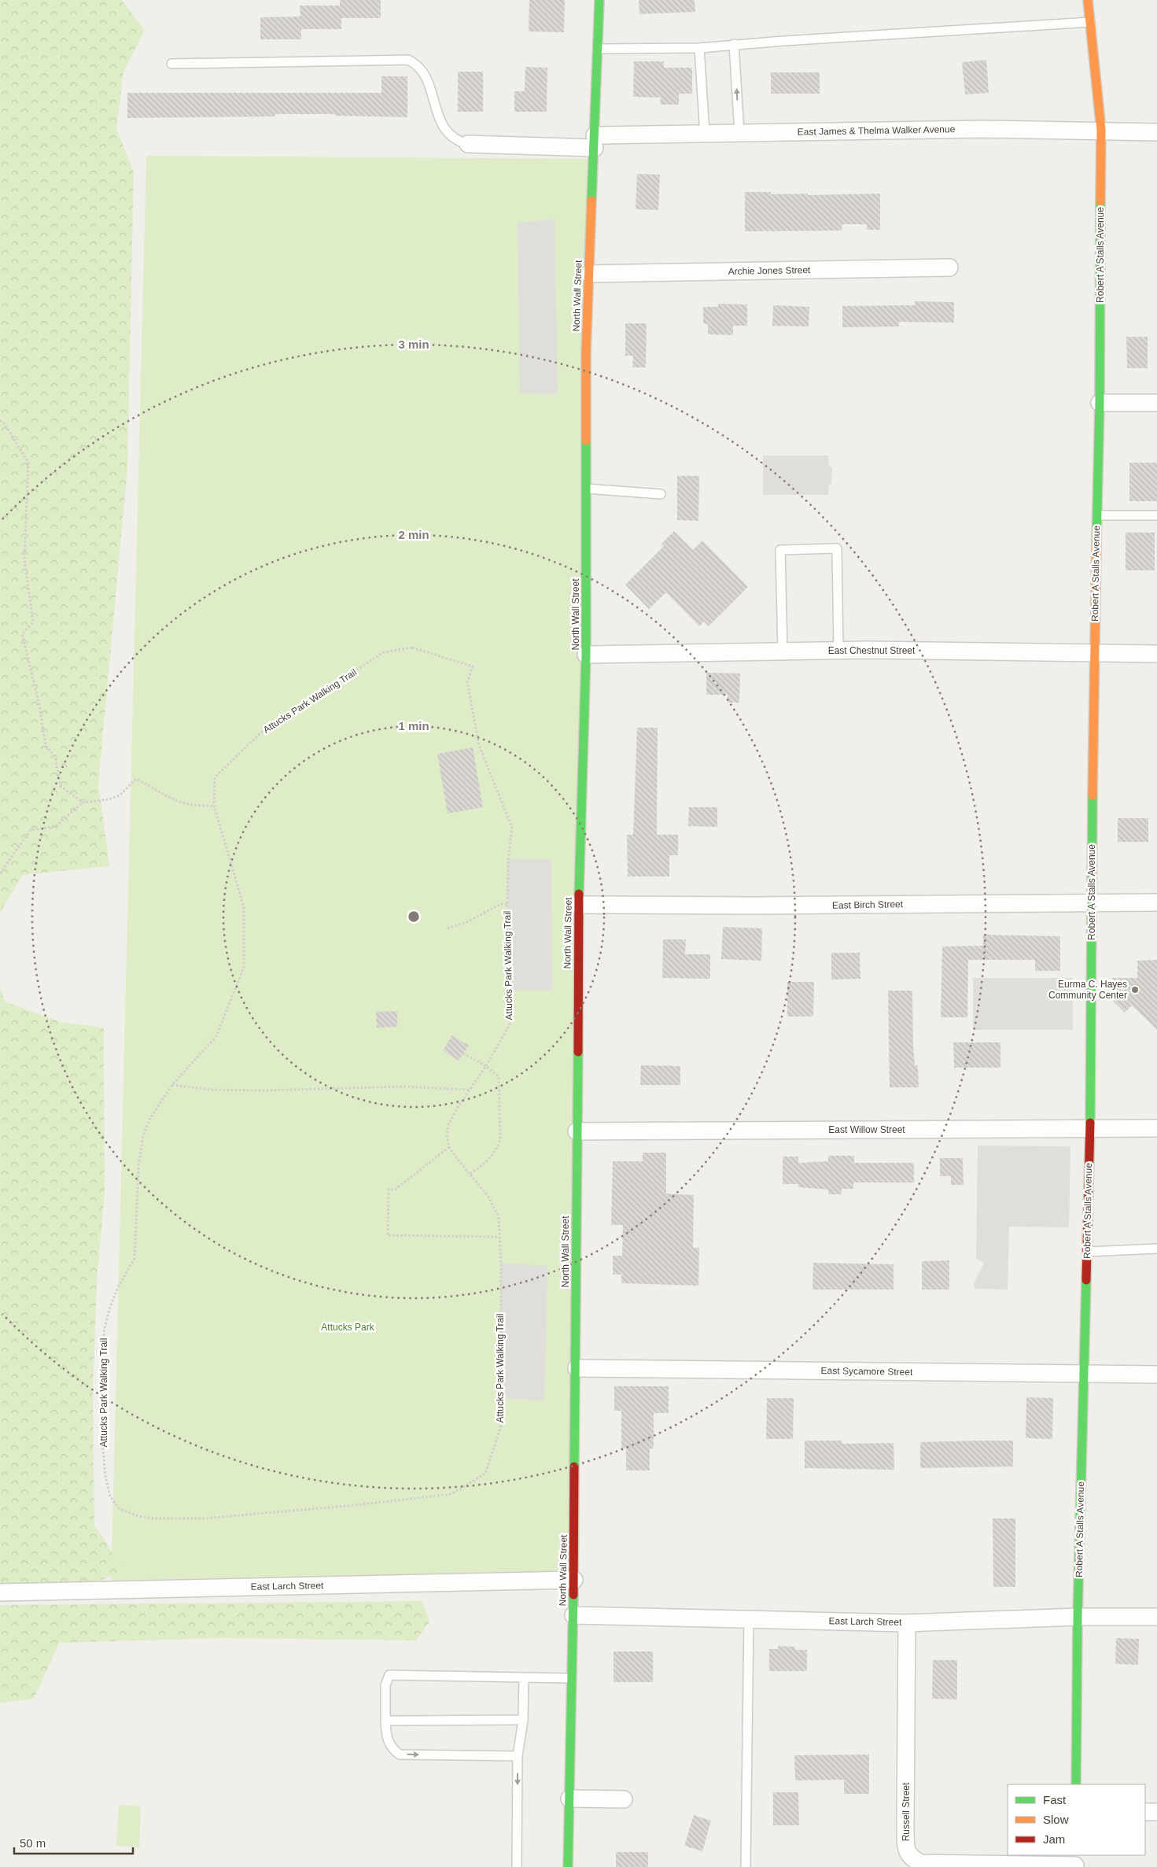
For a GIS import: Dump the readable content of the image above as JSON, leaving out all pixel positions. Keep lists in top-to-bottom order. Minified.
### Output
{"streets":{"street":["East James & Thelma Walker Avenue","Robert A Stalls Avenue","Archie Jones Street","North Wall Street","East Chestnut Street","East Birch Street","East Willow Street","East Sycamore Street","East Larch Street","Russell Street"],"path":["Attucks Park Walking Trail"]},"crossings":[["East James & Thelma Walker Avenue","Robert A Stalls Avenue"],["East James & Thelma Walker Avenue","North Wall Street"],["Robert A Stalls Avenue","East Chestnut Street"],["Robert A Stalls Avenue","East Birch Street"],["Robert A Stalls Avenue","East Willow Street"],["Robert A Stalls Avenue","East Sycamore Street"],["Robert A Stalls Avenue","East Larch Street"],["Archie Jones Street","North Wall Street"],["North Wall Street","East Chestnut Street"],["North Wall Street","East Birch Street"],["North Wall Street","East Willow Street"],["North Wall Street","East Sycamore Street"],["North Wall Street","East Larch Street"],["East Larch Street","Russell Street"]],"parks":["Attucks Park"],"places":["Eurma C. Hayes Community Center"],"legend":["Fast","Slow","Jam"],"scale_bar":"50 m","rings":["3 min","2 min","1 min"]}
